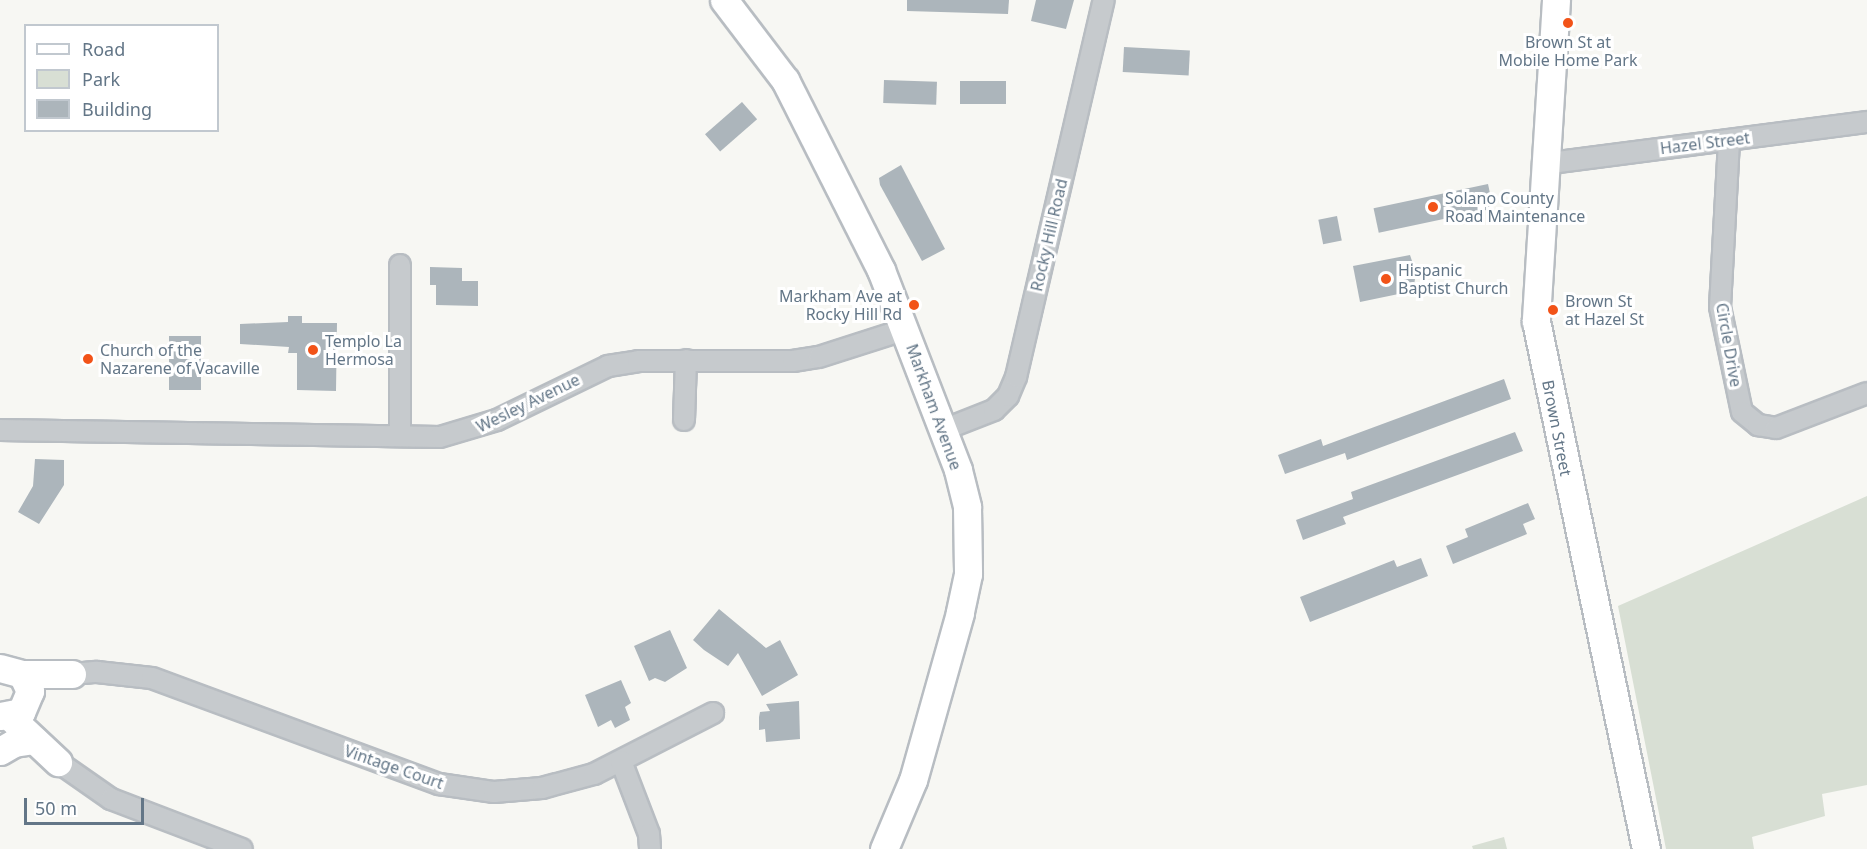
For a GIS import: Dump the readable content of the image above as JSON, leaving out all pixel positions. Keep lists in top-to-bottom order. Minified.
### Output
{"streets":{"street":["Hazel Street","Rocky Hill Road","Circle Drive","Wesley Avenue","Markham Avenue","Brown Street","Vintage Court"]},"crossings":[["Hazel Street","Circle Drive"],["Hazel Street","Brown Street"],["Rocky Hill Road","Markham Avenue"],["Wesley Avenue","Markham Avenue"]],"places":["Brown St at Mobile Home Park","Solano County Road Maintenance","Hispanic Baptist Church","Markham Ave at Rocky Hill Rd","Brown St at Hazel St","Templo La Hermosa","Church of the Nazarene of Vacaville"],"legend":["Road","Park","Building"],"scale_bar":"50 m"}
